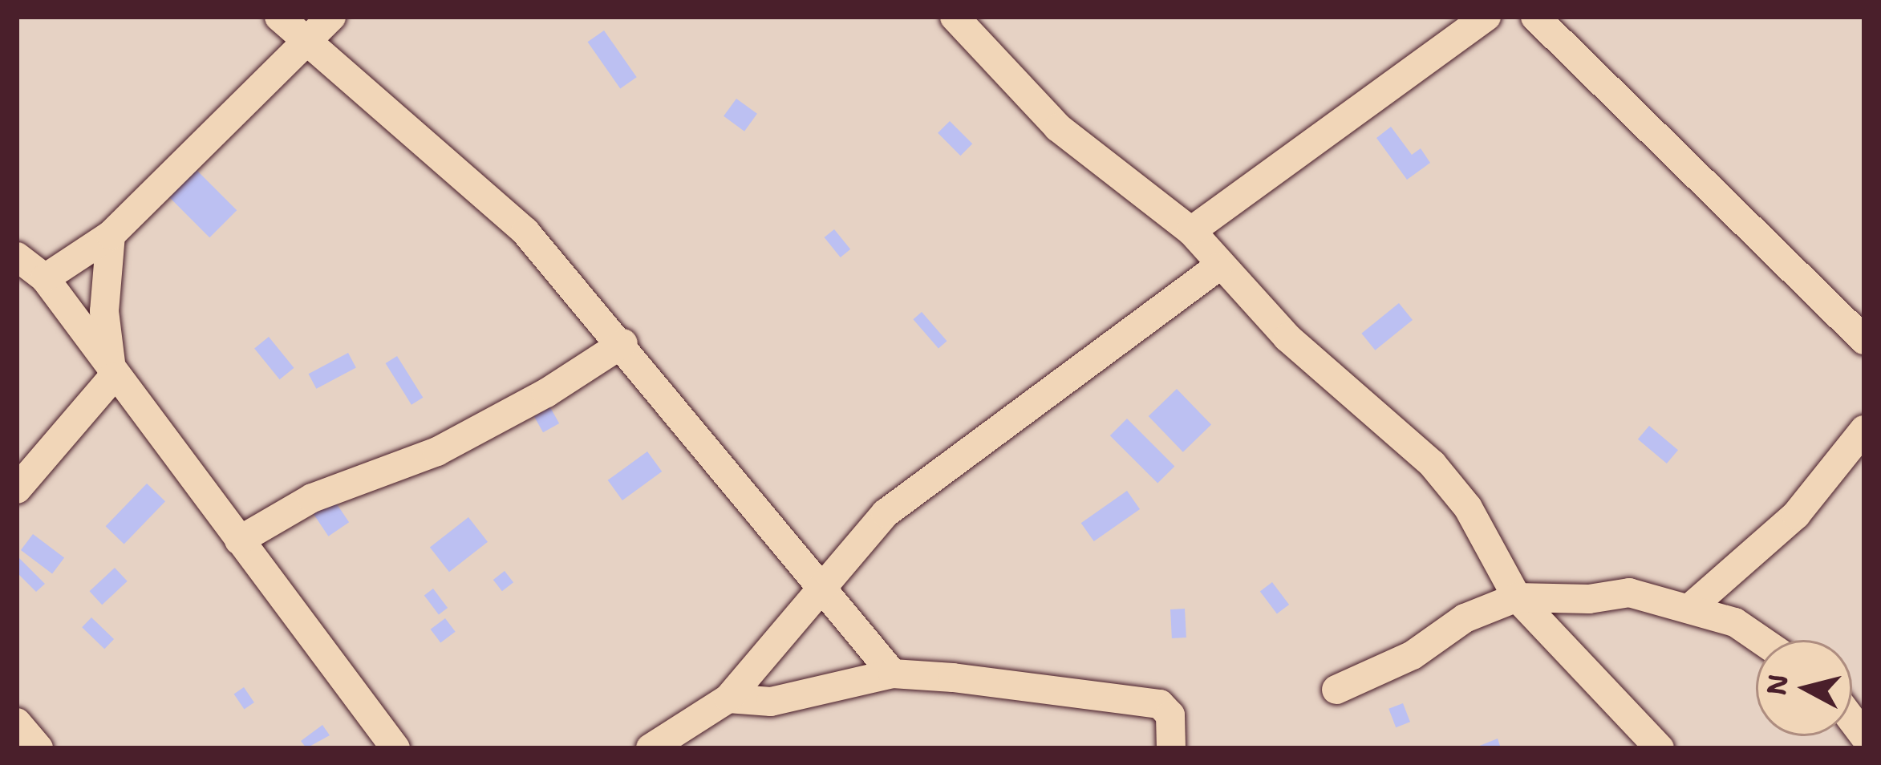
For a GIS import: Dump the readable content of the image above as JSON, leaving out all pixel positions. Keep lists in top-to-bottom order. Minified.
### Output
{"north":"left"}
